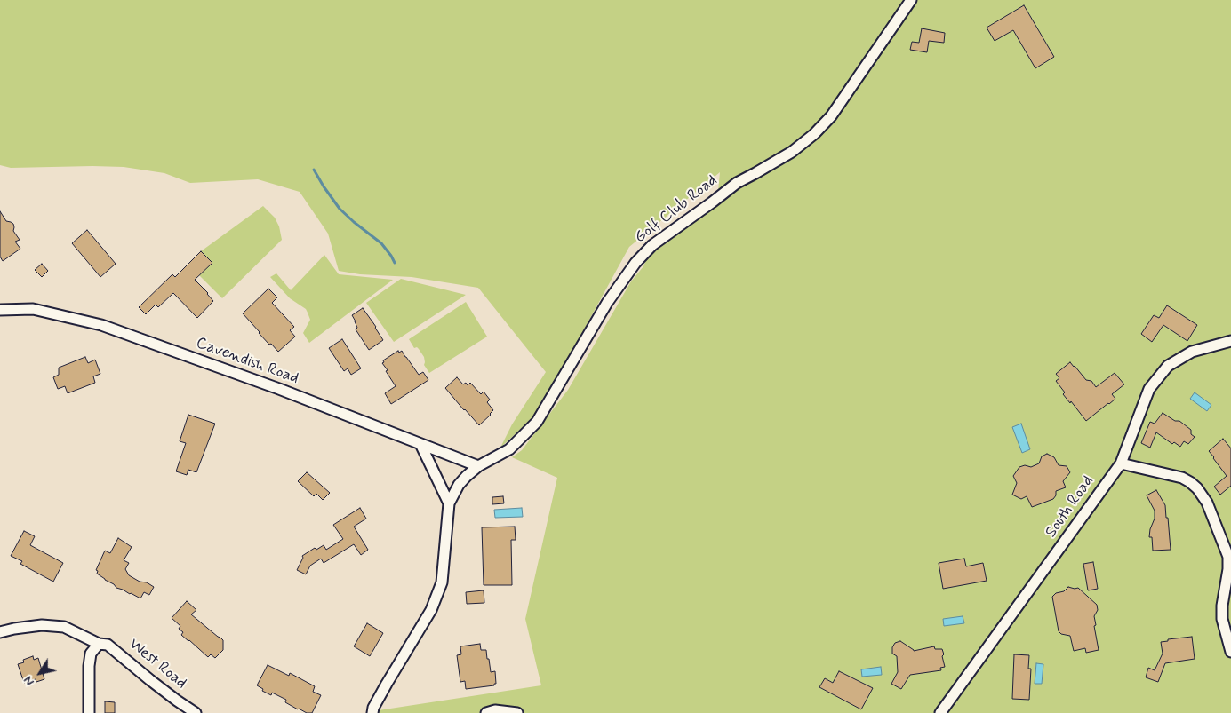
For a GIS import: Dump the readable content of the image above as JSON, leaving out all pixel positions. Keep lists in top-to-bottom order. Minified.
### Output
{"streets":{"street":["Golf Club Road","Cavendish Road","South Road","West Road"]},"crossings":[["Golf Club Road","Cavendish Road"]],"north":"bottom left"}
